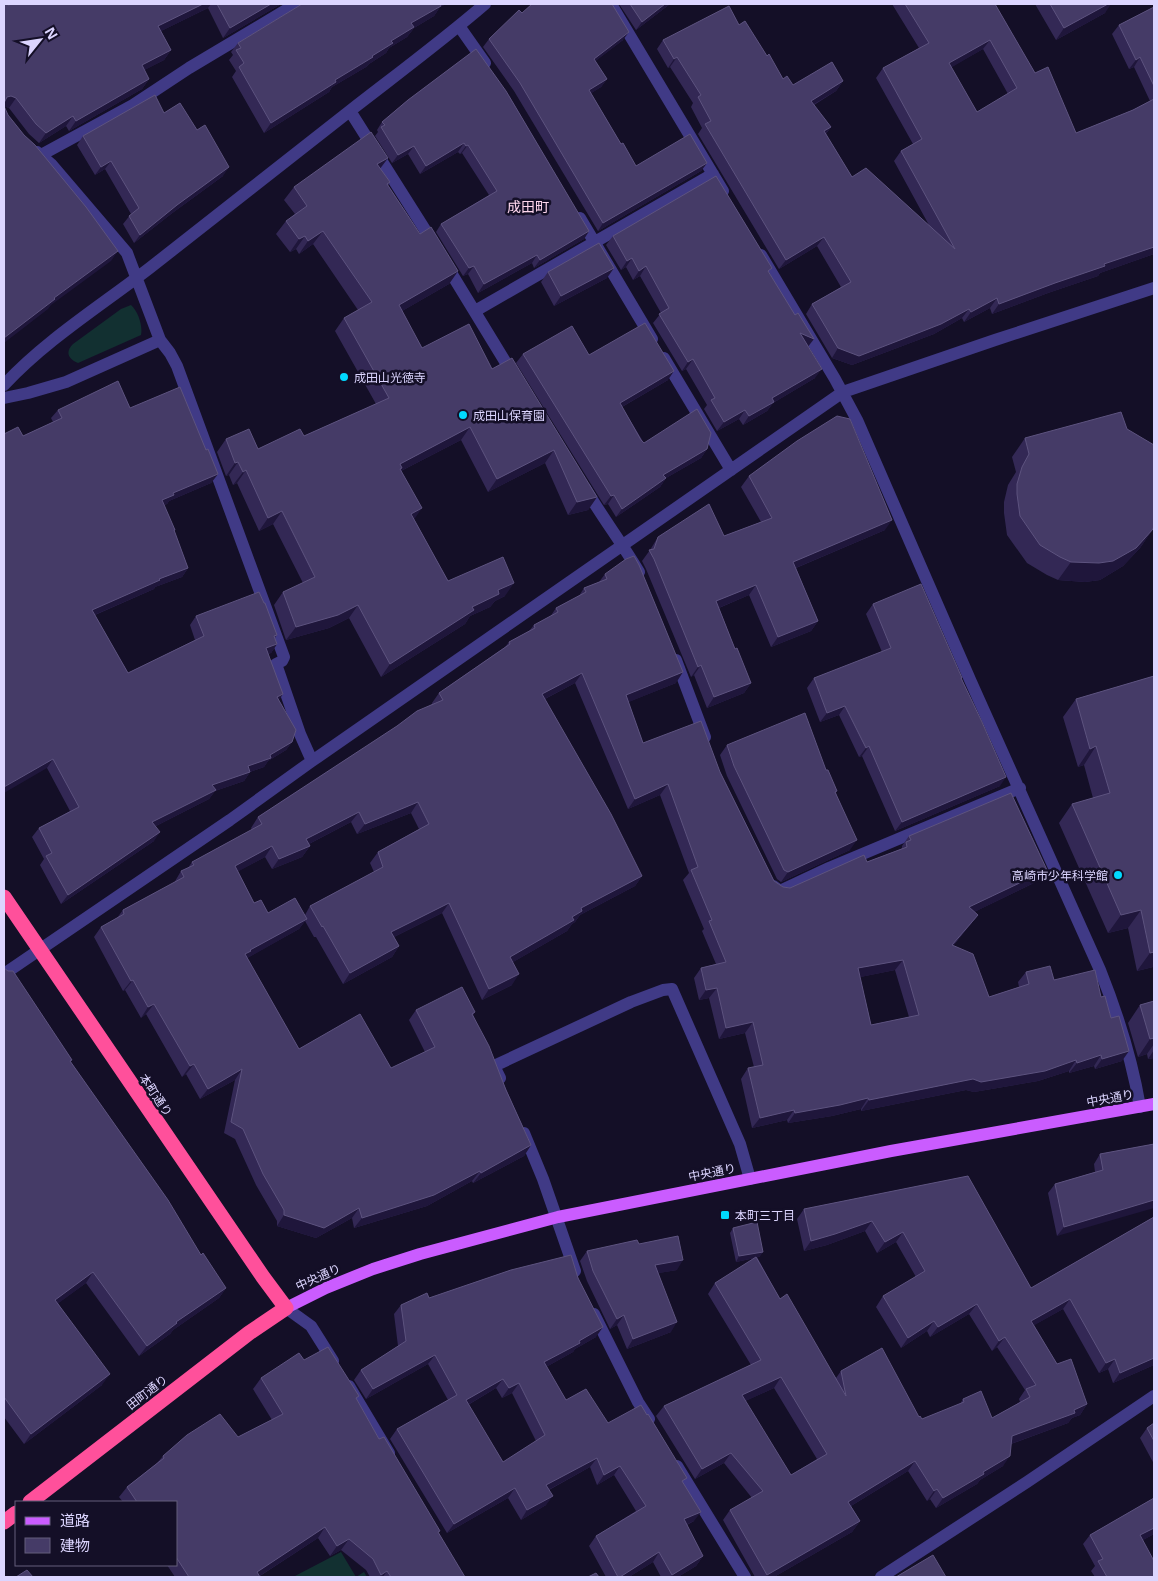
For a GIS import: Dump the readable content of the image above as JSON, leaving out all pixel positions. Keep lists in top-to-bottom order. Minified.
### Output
{"streets":{"highway":["本町通り","田町通り"],"main road":["中央通り"]},"crossings":[["本町通り","中央通り"],["本町通り","田町通り"],["中央通り","田町通り"]],"districts":["成田町"],"places":{"other":["成田山光徳寺","成田山保育園","高崎市少年科学館"],"transit":["本町三丁目"]},"legend":["道路","建物"],"north":"top right"}
